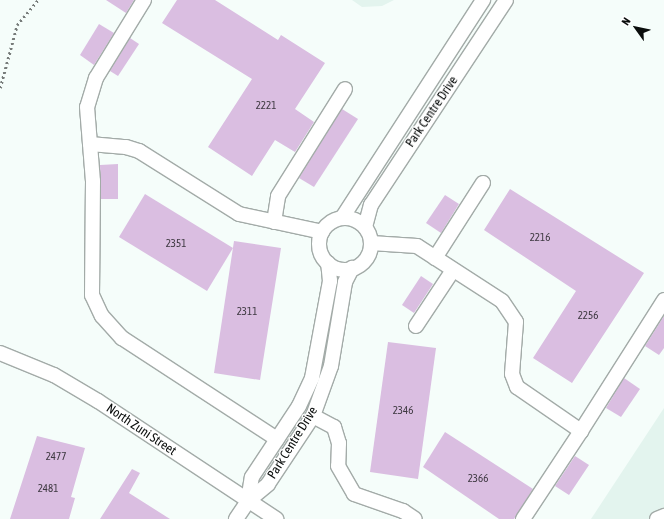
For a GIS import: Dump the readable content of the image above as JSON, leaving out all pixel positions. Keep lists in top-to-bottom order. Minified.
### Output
{"streets":{"street":["Park Centre Drive","North Zuni Street"]},"crossings":[["Park Centre Drive","North Zuni Street"]],"house_numbers":["2221","2216","2351","2311","2256","2346","2477","2366","2481"],"north":"top left"}
